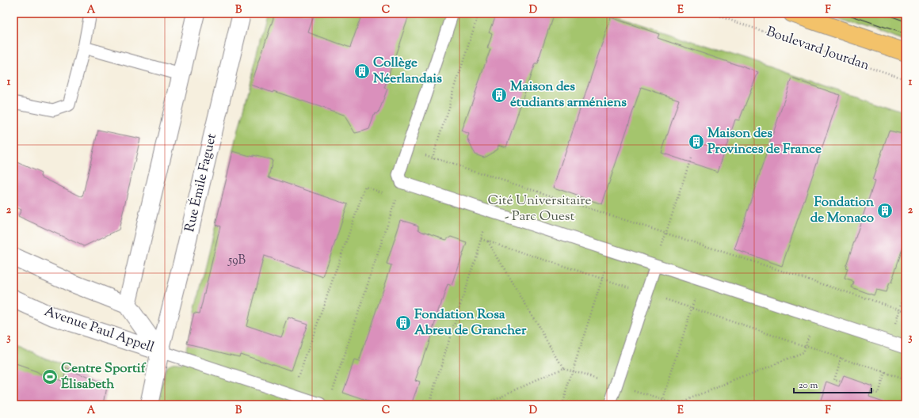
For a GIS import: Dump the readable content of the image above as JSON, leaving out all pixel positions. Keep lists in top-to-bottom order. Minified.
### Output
{"streets":{"main road":["Boulevard Jourdan"],"street":["Rue Émile Faguet","Avenue Paul Appell"]},"crossings":[["Rue Émile Faguet","Avenue Paul Appell"]],"parks":["Cité Universitaire - Parc Ouest"],"places":{"building":["Collège Néerlandais","Maison des étudiants arméniens","Maison des Provinces de France","Fondation de Monaco","Fondation Rosa Abreu de Grancher"],"sports":["Centre Sportif Élisabeth"]},"house_numbers":["59B"],"scale_bar":"20 m","grid":{"columns":["A","B","C","D","E","F"],"rows":["1","2","3"]}}
